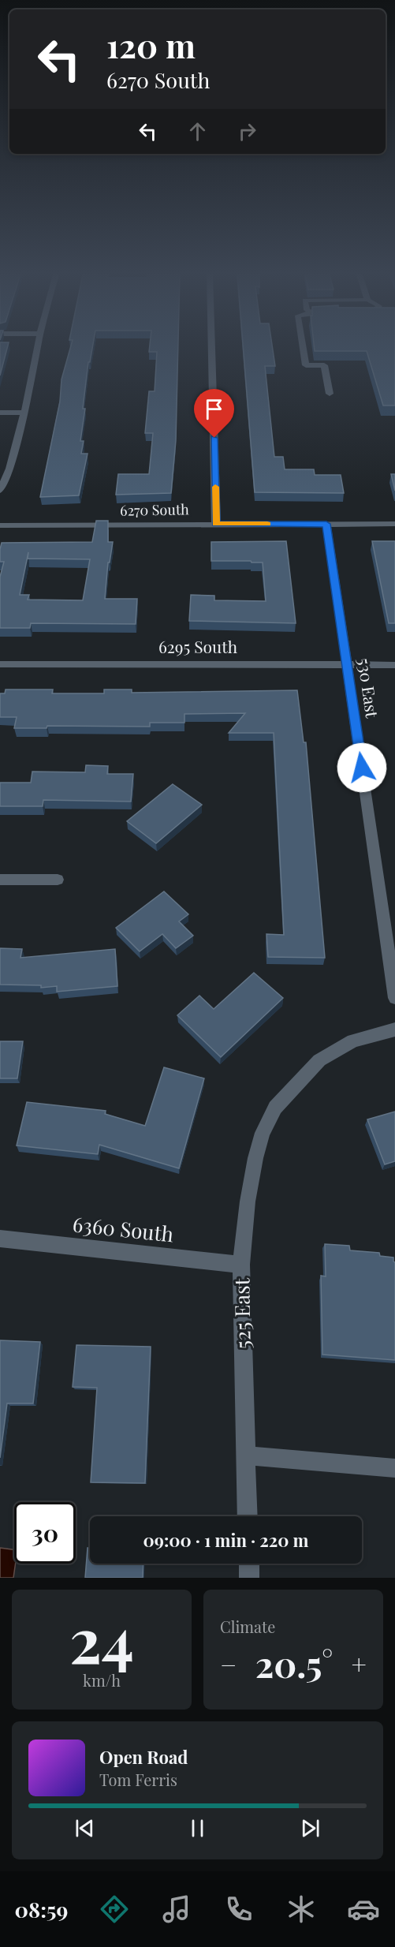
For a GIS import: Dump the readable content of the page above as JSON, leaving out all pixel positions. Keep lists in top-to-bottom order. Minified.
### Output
{"streets":{"street":["6270 South","6295 South","530 East","6360 South","525 East"]},"crossings":[["6270 South","530 East"],["6295 South","530 East"],["6360 South","525 East"]],"page":{"turn":["120 m","6270 South"],"limit":"30","trip":"09:00 · 1 min · 220 m","tile":[["24","km/h"],"Climate"],"heat":["−","20.5°","+"],"song":["Open Road","Tom Ferris"],"tabs":"08:59"}}
